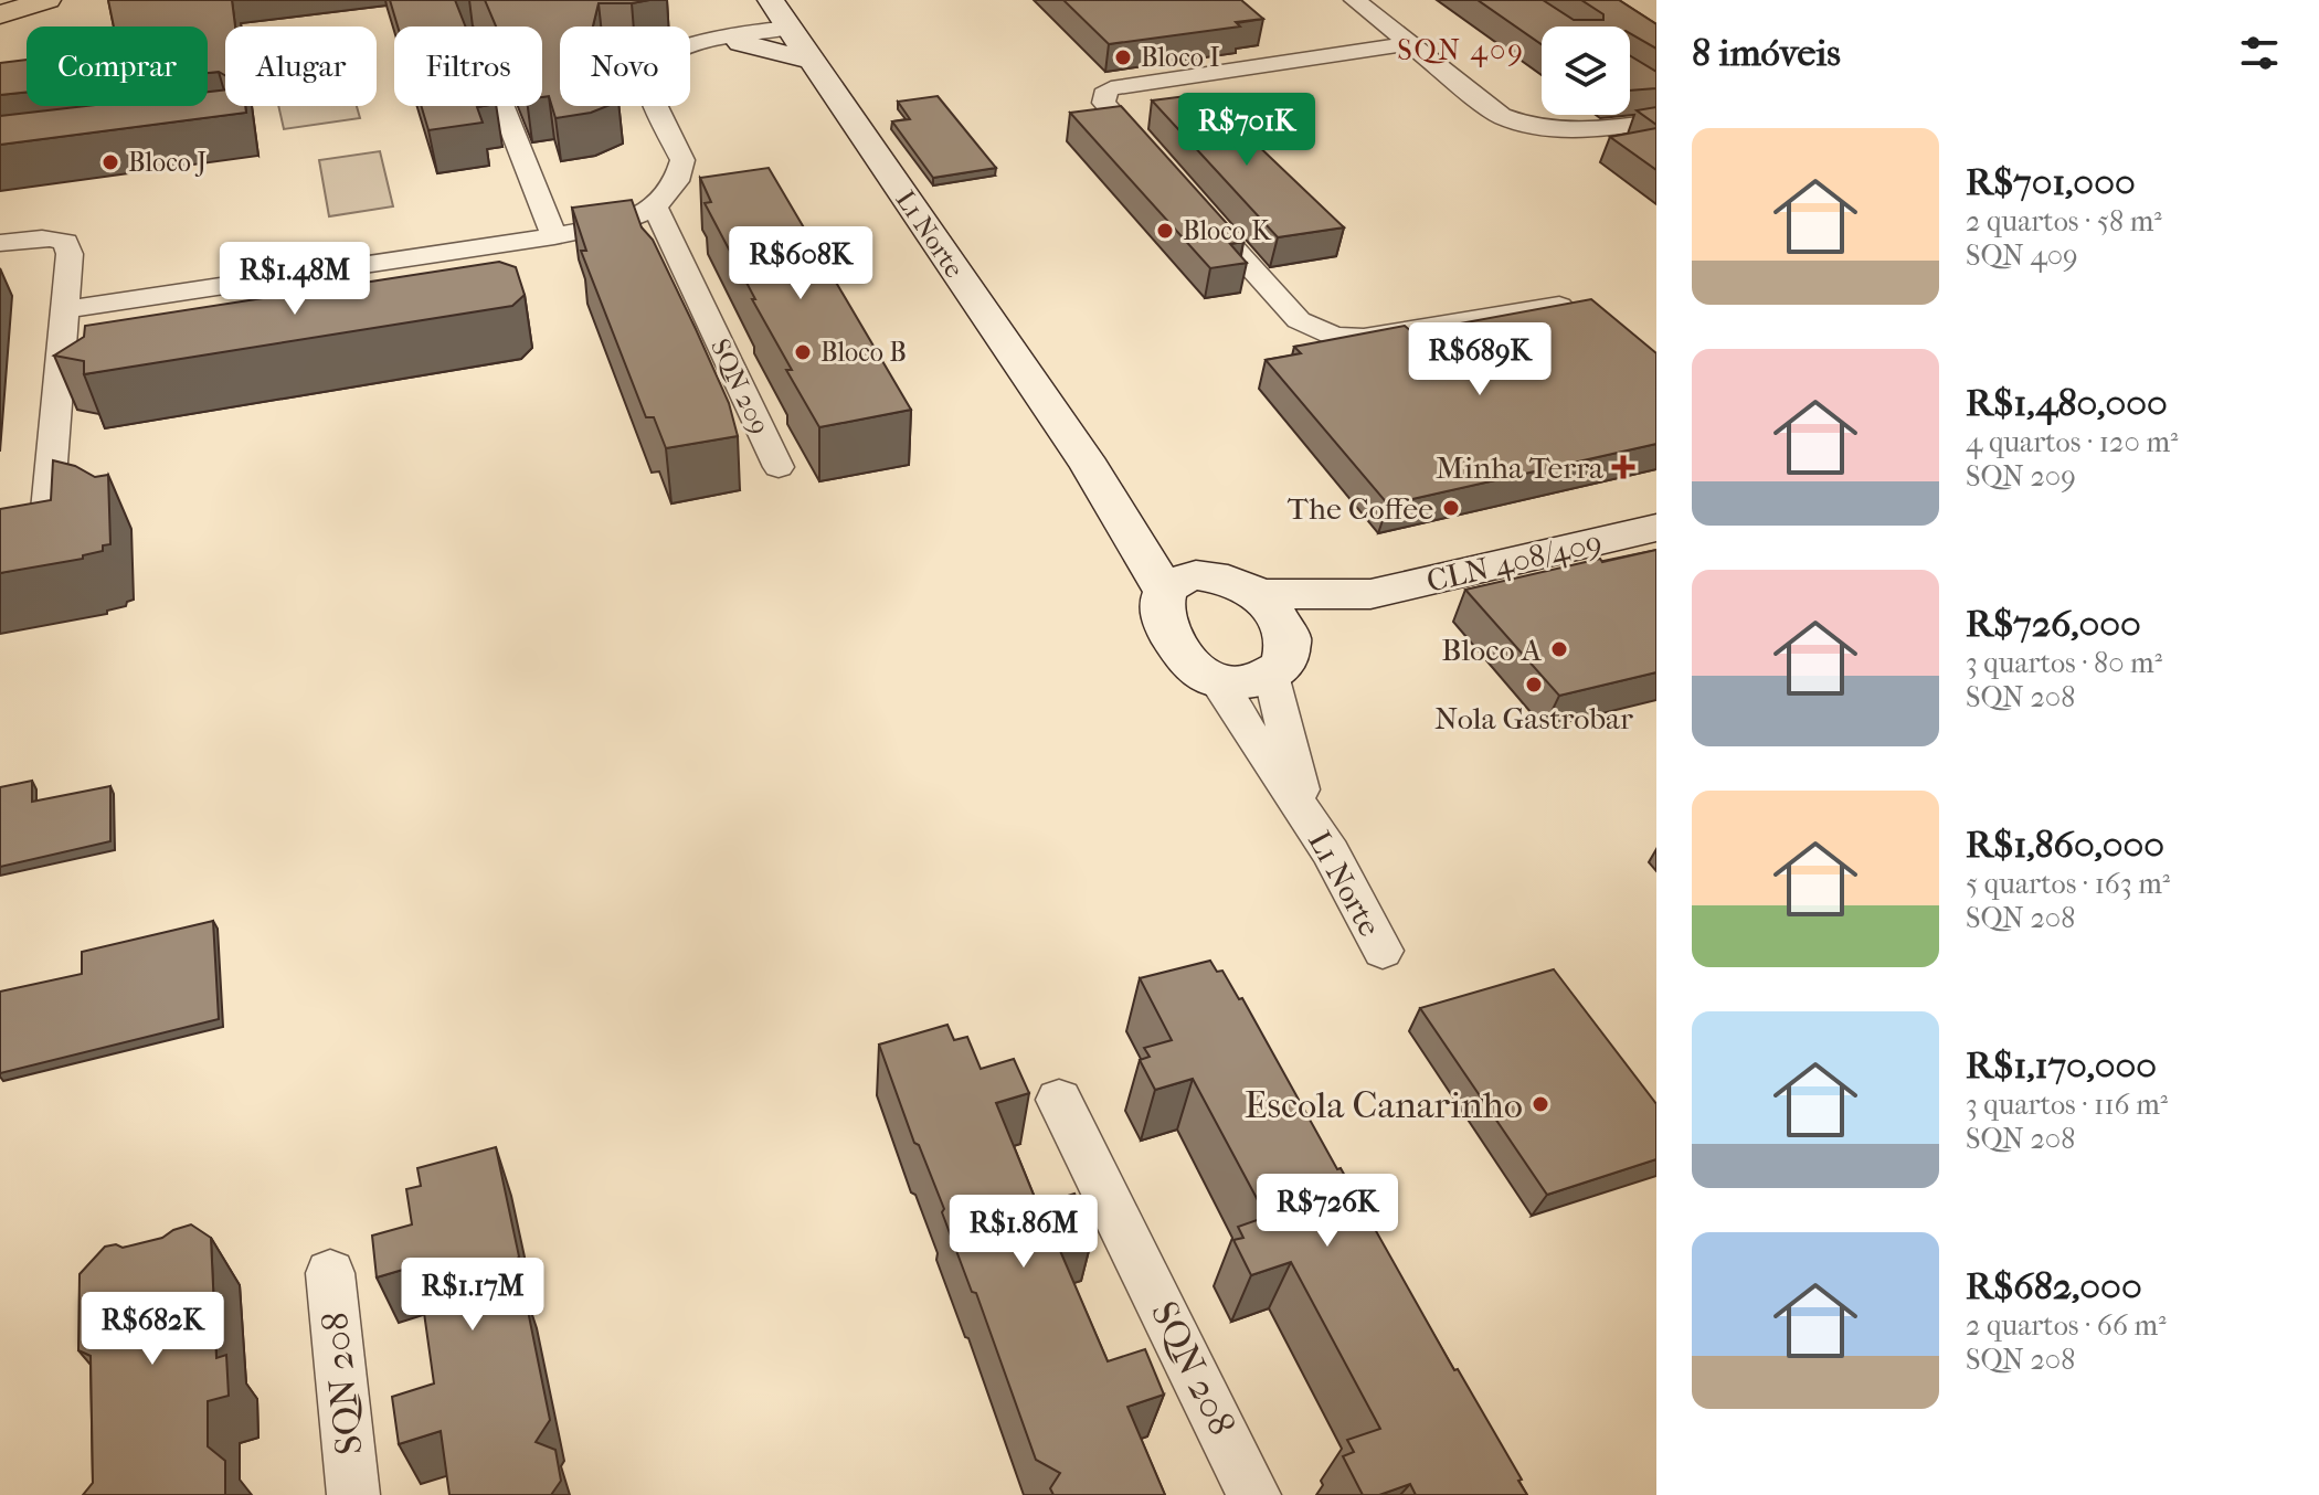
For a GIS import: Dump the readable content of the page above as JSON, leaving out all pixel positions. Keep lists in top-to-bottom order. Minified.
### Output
{"streets":{"street":["L1 Norte","SQN 209","CLN 408/409","SQN 208"]},"crossings":[["L1 Norte","CLN 408/409"]],"districts":["SQN 409"],"places":{"other":["Bloco I","Bloco J","Bloco K","Bloco B","The Coffee","Bloco A","Nola Gastrobar","Escola Canarinho"],"health":["Minha Terra"]},"page":{"heading":"8 imóveis","chip":["Comprar","Alugar","Filtros","Novo"],"price":["R$701K","R$608K","R$1.48M","R$689K","R$726K","R$1.86M","R$1.17M","R$682K"],"list":[{"name":"R$701,000","note":"2 quartos · 58 m² · SQN 409"},{"name":"R$1,480,000","note":"4 quartos · 120 m² · SQN 209"},{"name":"R$726,000","note":"3 quartos · 80 m² · SQN 208"},{"name":"R$1,860,000","note":"5 quartos · 163 m² · SQN 208"},{"name":"R$1,170,000","note":"3 quartos · 116 m² · SQN 208"},{"name":"R$682,000","note":"2 quartos · 66 m² · SQN 208"}]}}
